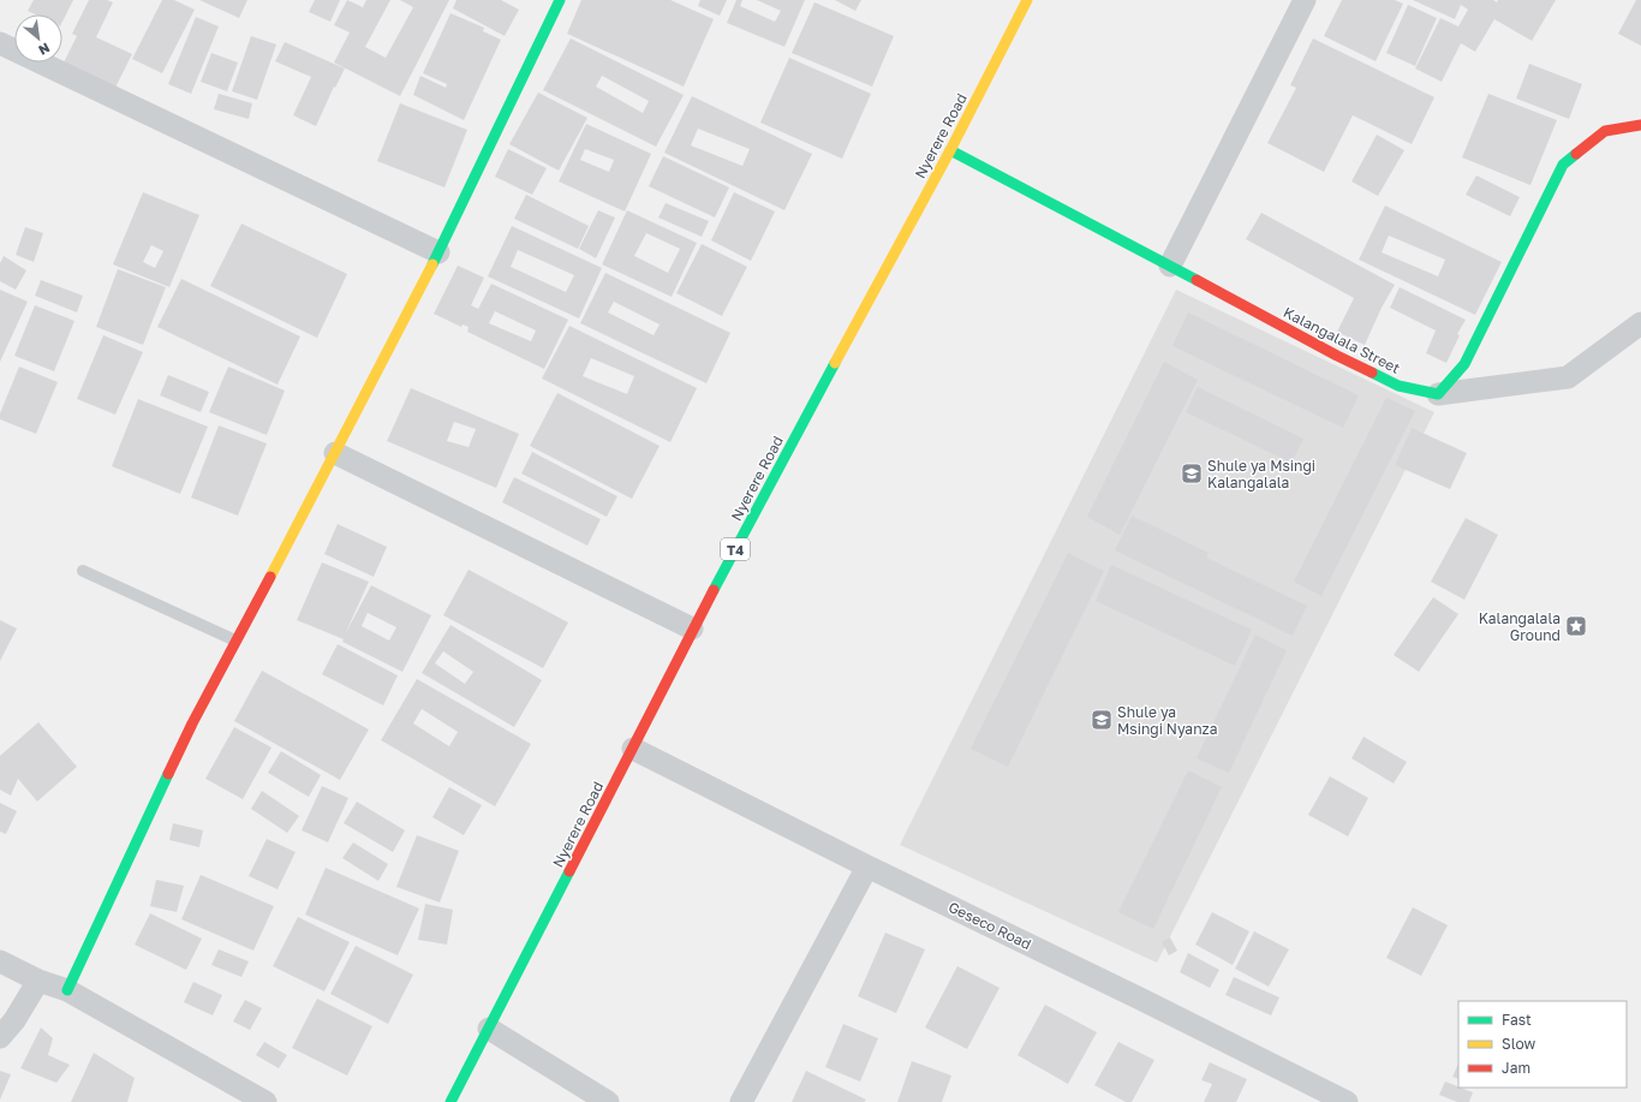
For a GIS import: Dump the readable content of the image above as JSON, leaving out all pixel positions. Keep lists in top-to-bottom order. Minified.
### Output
{"streets":{"main road":["Nyerere Road","Kalangalala Street","T4"],"street":["Geseco Road"]},"crossings":[["Nyerere Road","Kalangalala Street"],["Nyerere Road","Geseco Road"]],"places":{"school or university":["Shule ya Msingi Kalangalala","Shule ya Msingi Nyanza"],"place":["Kalangalala Ground"]},"legend":["Fast","Slow","Jam"],"north":"bottom right"}
